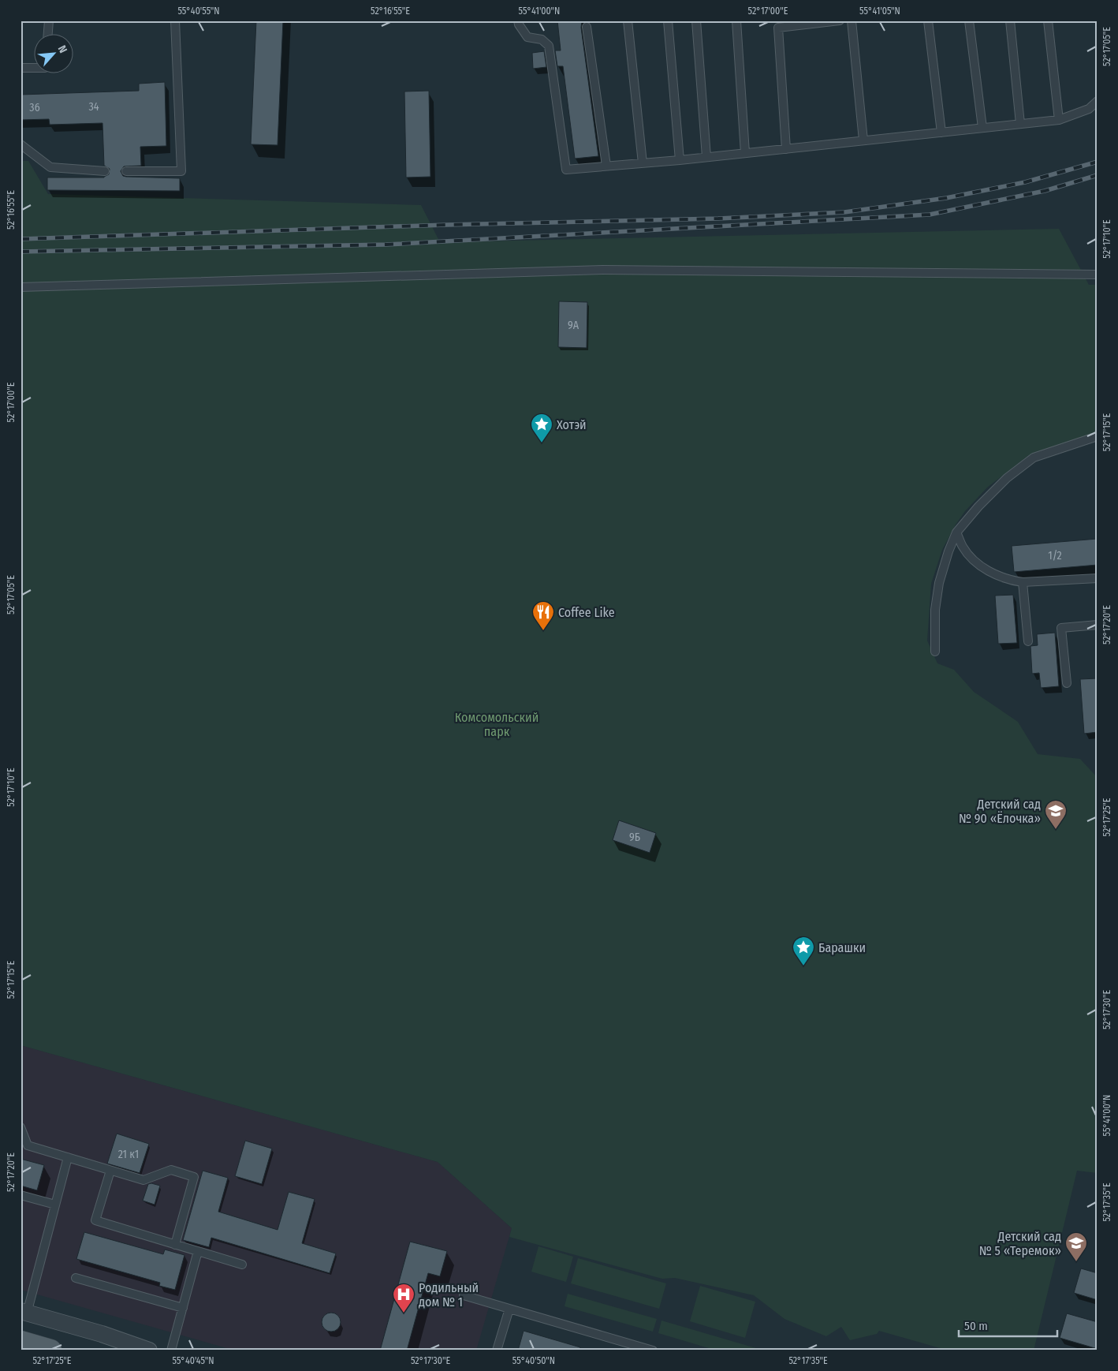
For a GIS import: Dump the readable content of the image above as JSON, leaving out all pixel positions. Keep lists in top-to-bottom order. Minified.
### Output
{"parks":["Комсомольский парк"],"places":{"place":["Хотэй","Барашки"],"restaurant":["Coffee Like"],"school or university":["Детский сад № 90 «Ёлочка»","Детский сад № 5 «Теремок»"],"hospital":["Родильный дом № 1"]},"house_numbers":["34","36","9А","1/2","9Б","21 к1"],"scale_bar":"50 m","north":"top right","coordinates":["55°40'55\"N","52°16'55\"E","55°41'00\"N","52°17'00\"E","55°41'05\"N","52°17'05\"E","52°17'10\"E","52°17'15\"E","52°17'20\"E","52°17'25\"E","52°17'30\"E","52°17'35\"E","55°40'45\"N","55°40'50\"N"]}
